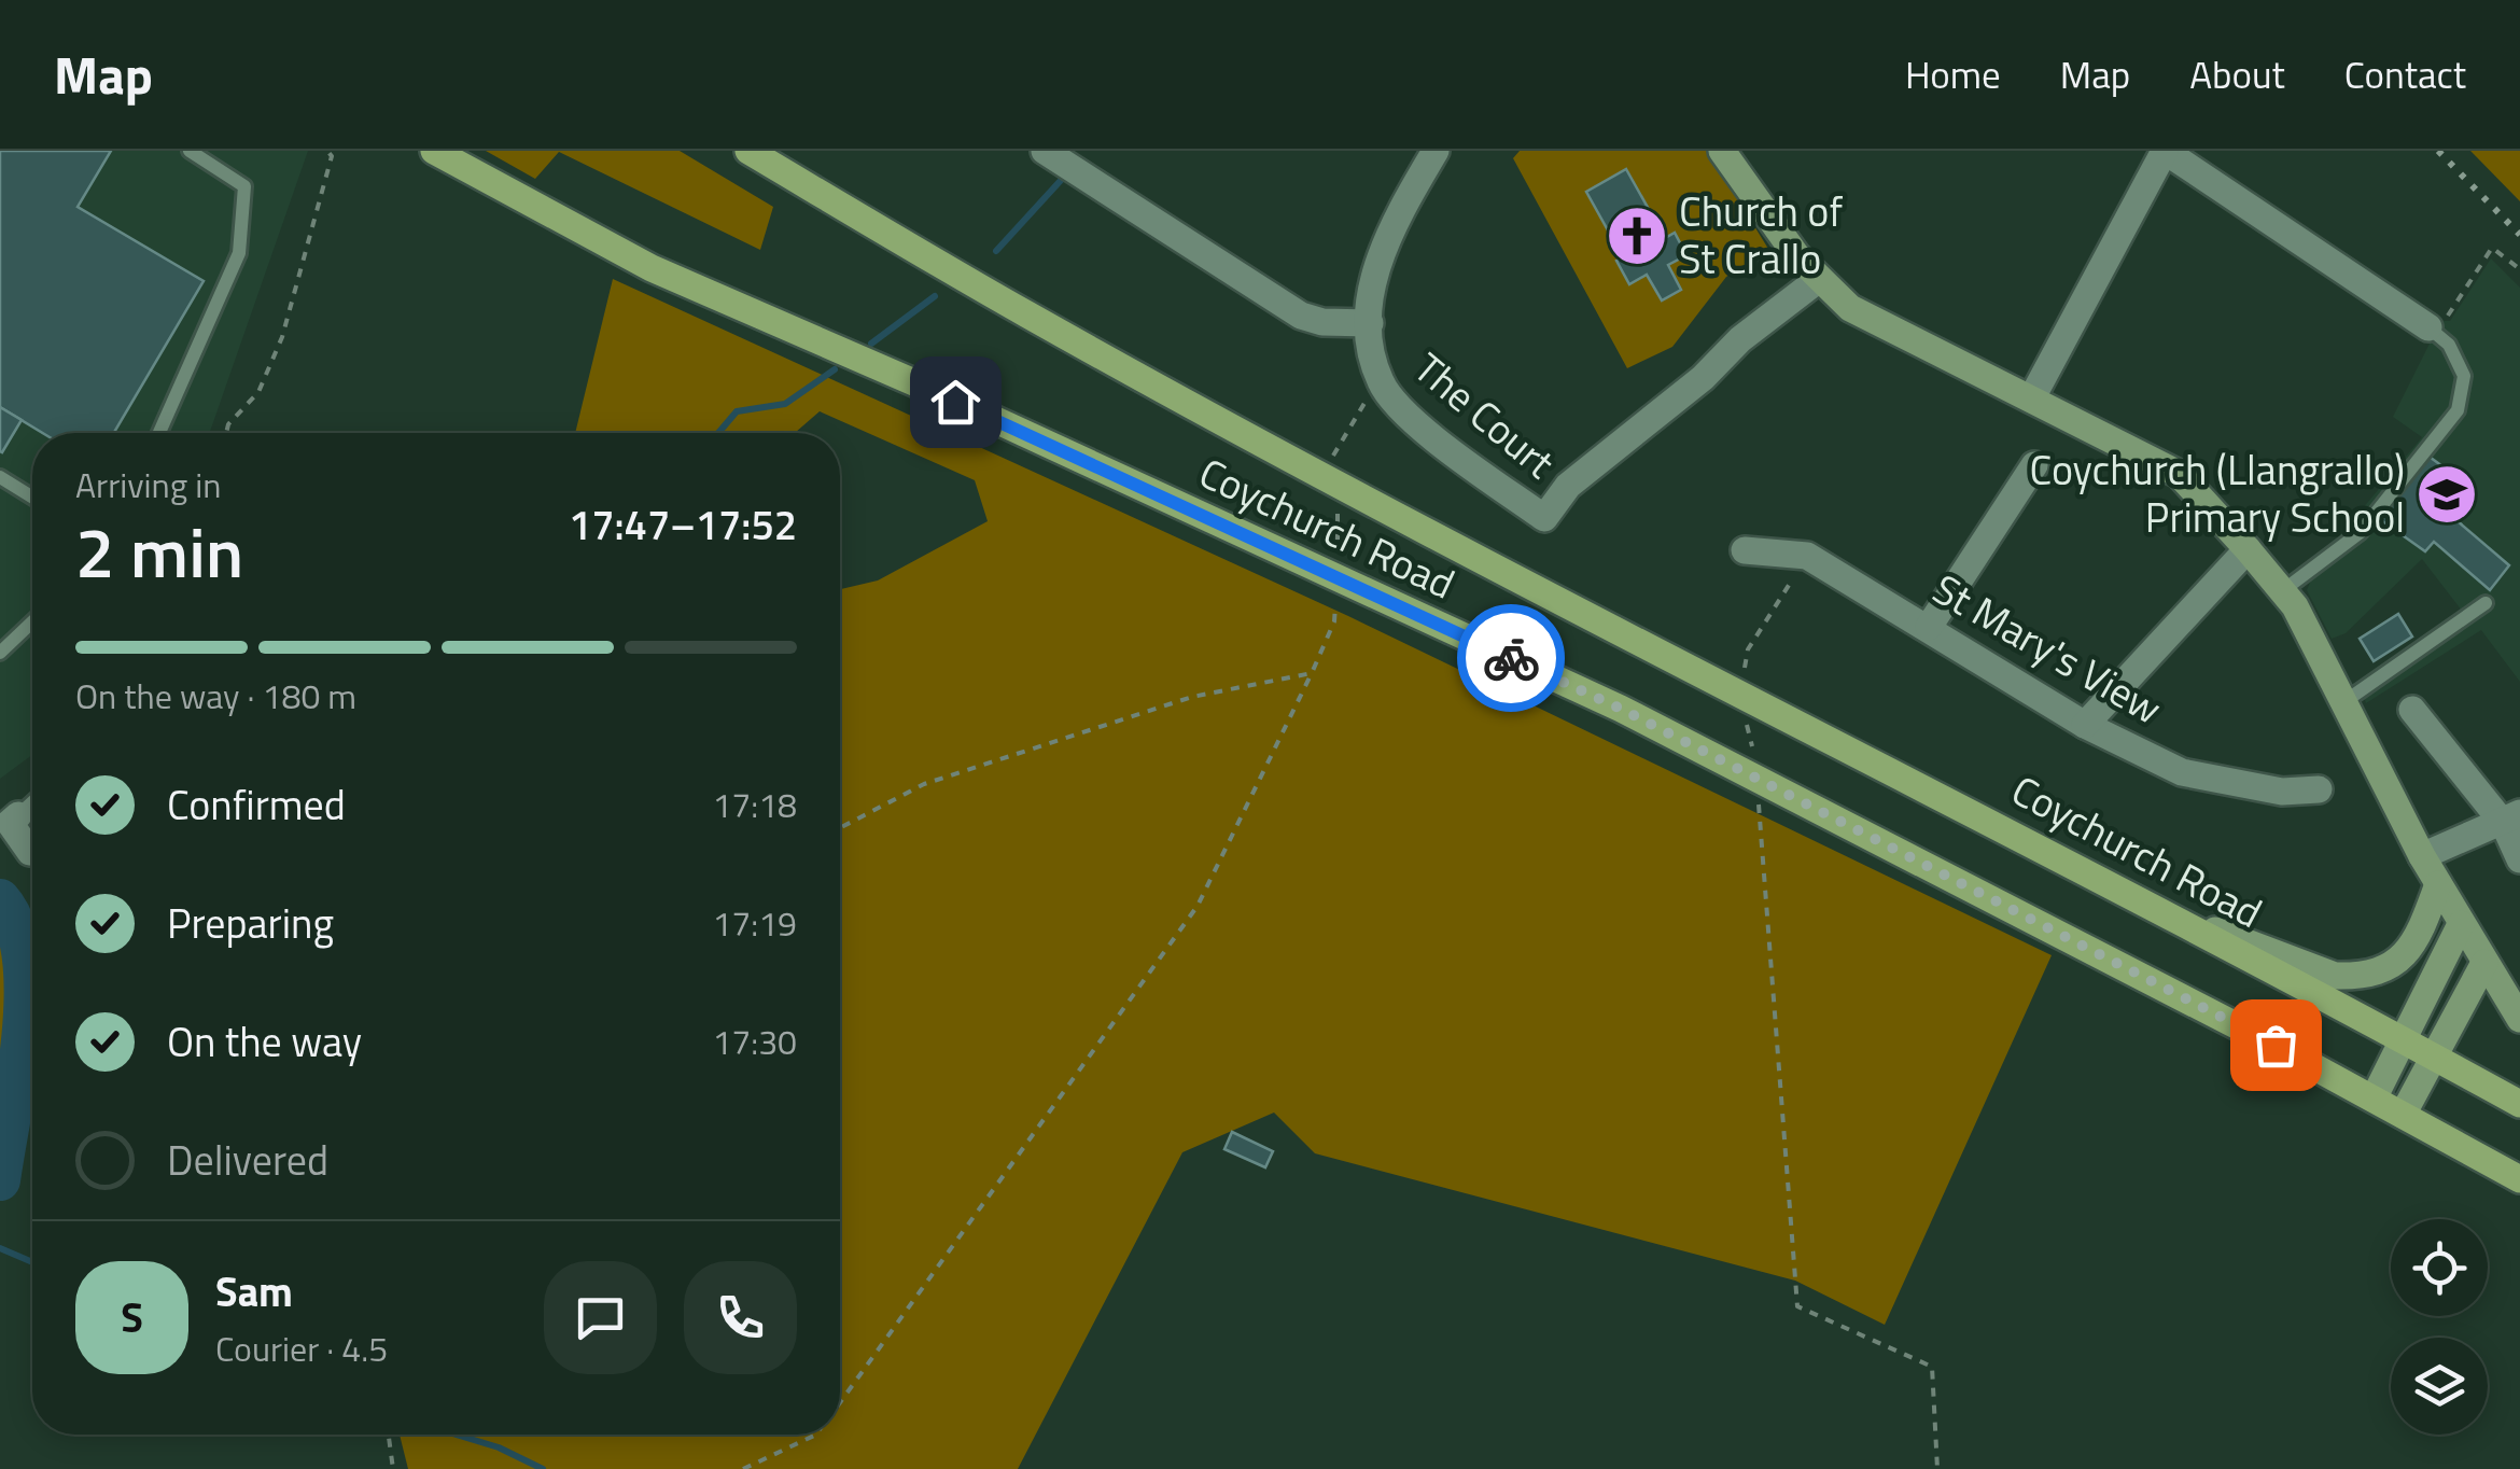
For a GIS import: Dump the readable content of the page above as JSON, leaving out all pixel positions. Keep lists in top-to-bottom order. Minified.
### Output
{"streets":{"main road":["Coychurch Road"],"street":["The Court","St Mary's View"]},"places":{"church":["Church of St Crallo"],"school or university":["Coychurch (Llangrallo) Primary School"]},"page":{"header":"Map","nav":["Home","Map","About","Contact"],"heading":["2 min","Arriving in","17:47–17:52"],"panel":["Sam","Courier · 4.5"],"bar":"On the way · 180 m","list":[["Confirmed","17:18"],["Preparing","17:19"],["On the way","17:30"],"Delivered"],"round":"S"}}
